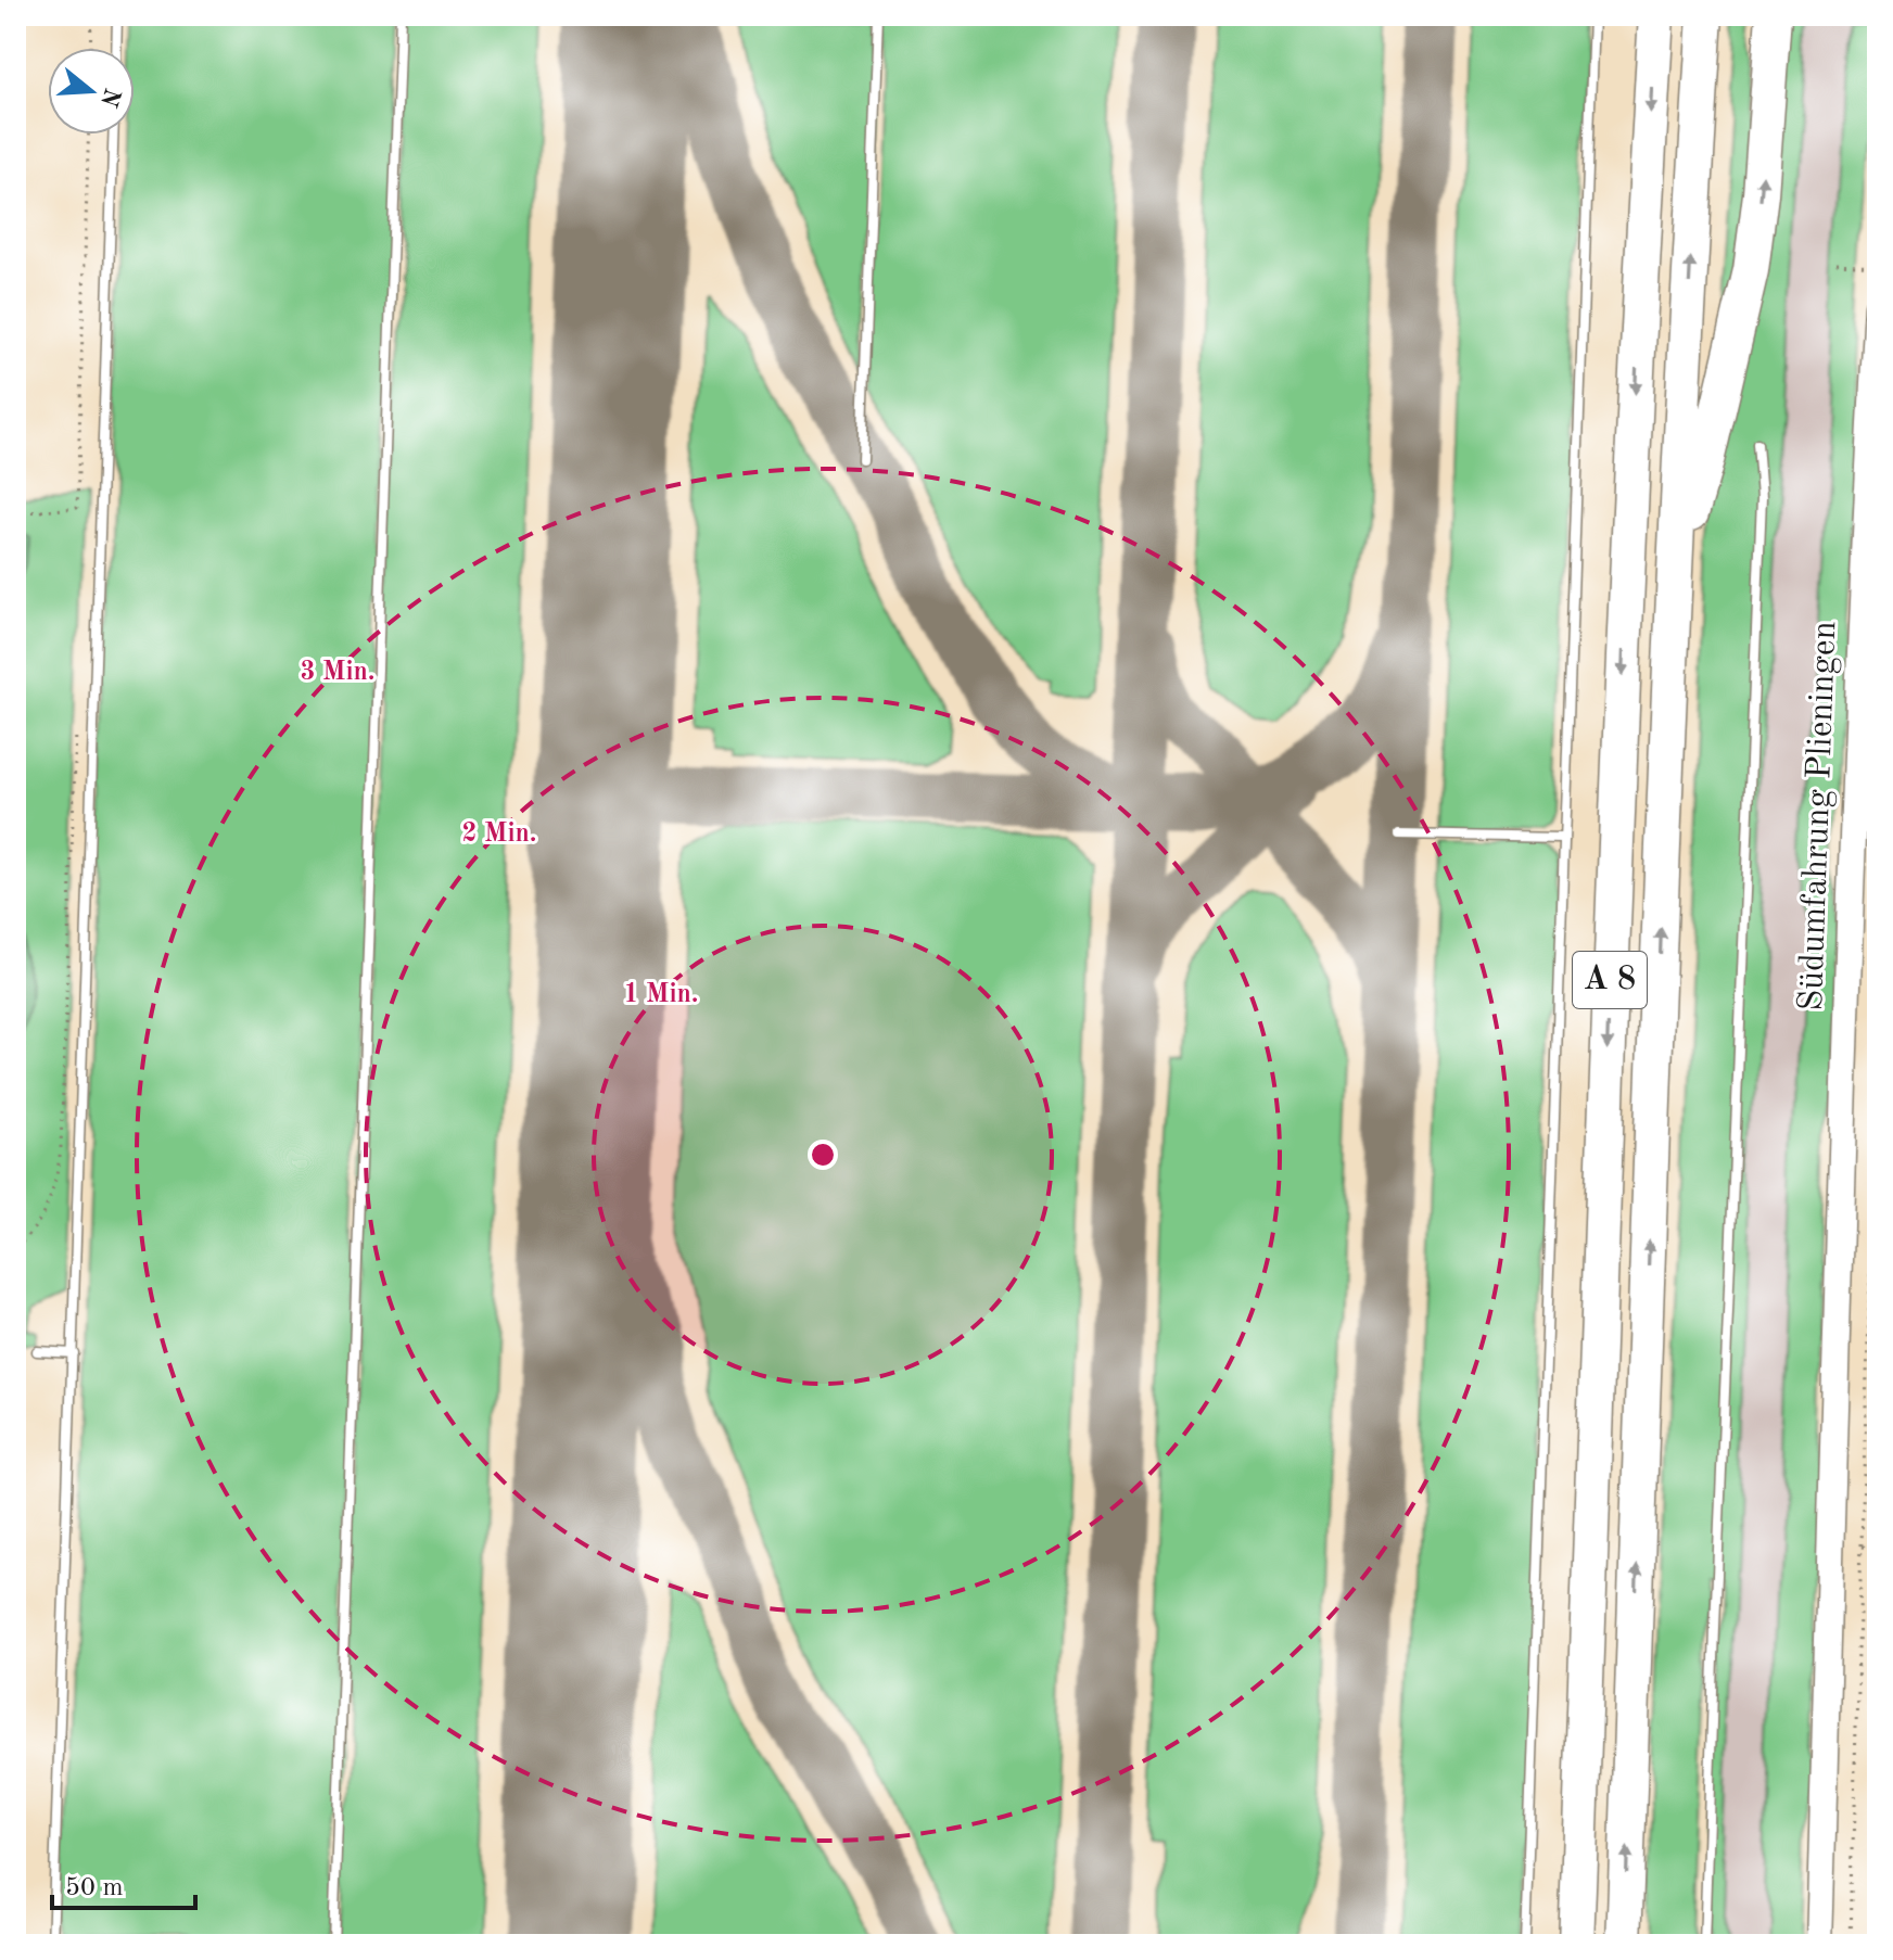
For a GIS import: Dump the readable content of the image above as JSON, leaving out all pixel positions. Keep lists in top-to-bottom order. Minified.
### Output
{"streets":{"highway":["A 8"],"main road":["Südumfahrung Plieningen"]},"scale_bar":"50 m","north":"right","rings":["3 Min.","2 Min.","1 Min."]}
